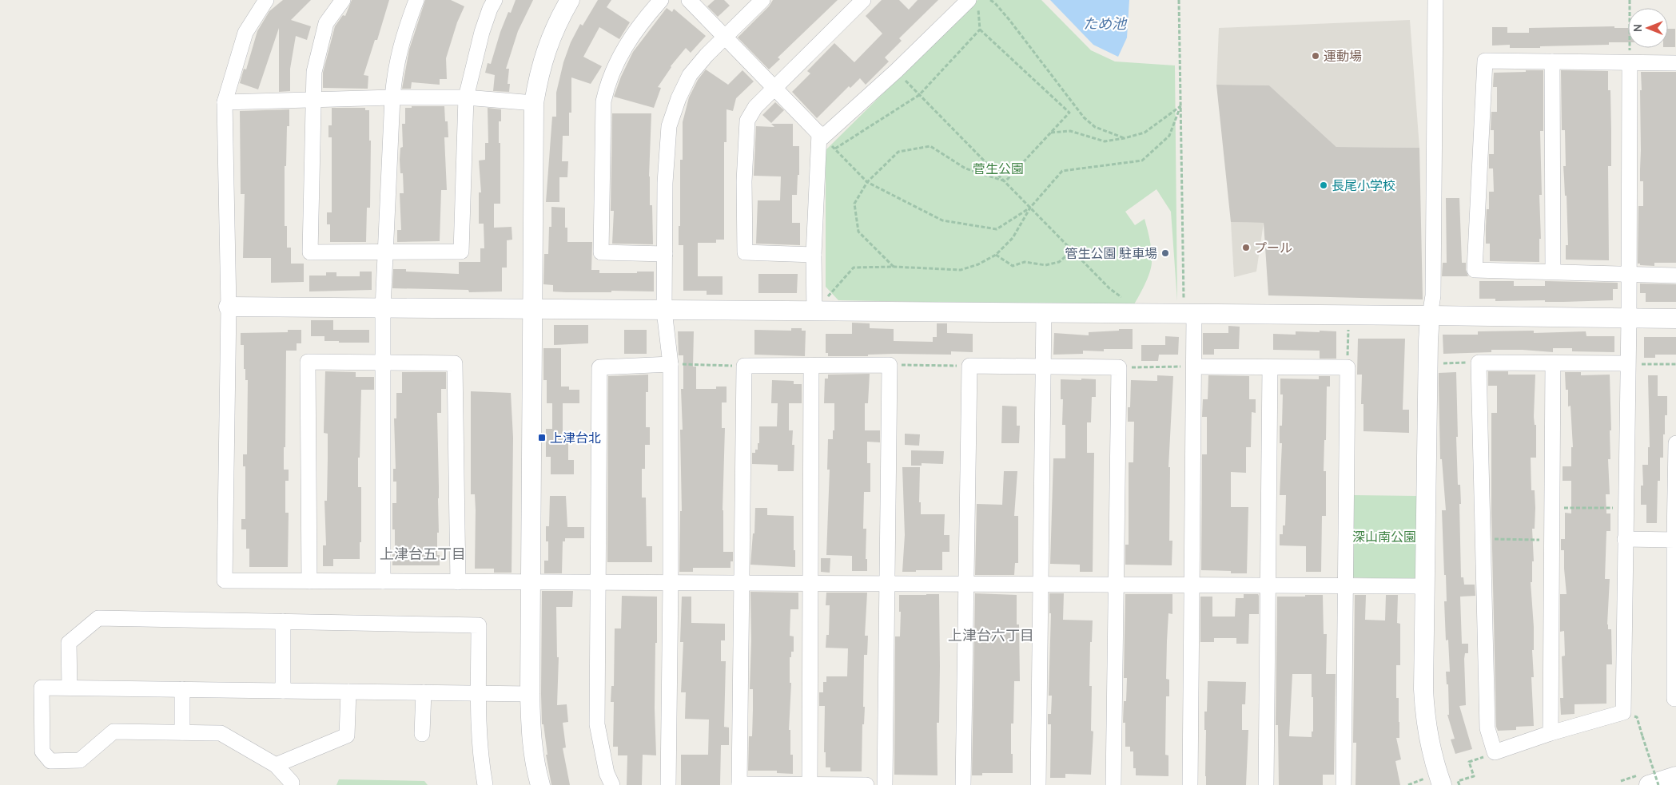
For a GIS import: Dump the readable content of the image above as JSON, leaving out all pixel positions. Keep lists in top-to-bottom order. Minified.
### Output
{"districts":["上津台五丁目","上津台六丁目"],"water":["ため池"],"parks":["菅生公園","深山南公園"],"places":{"other":["運動場","長尾小学校","プール","管生公園 駐車場"],"transit":["上津台北"]},"north":"left"}
